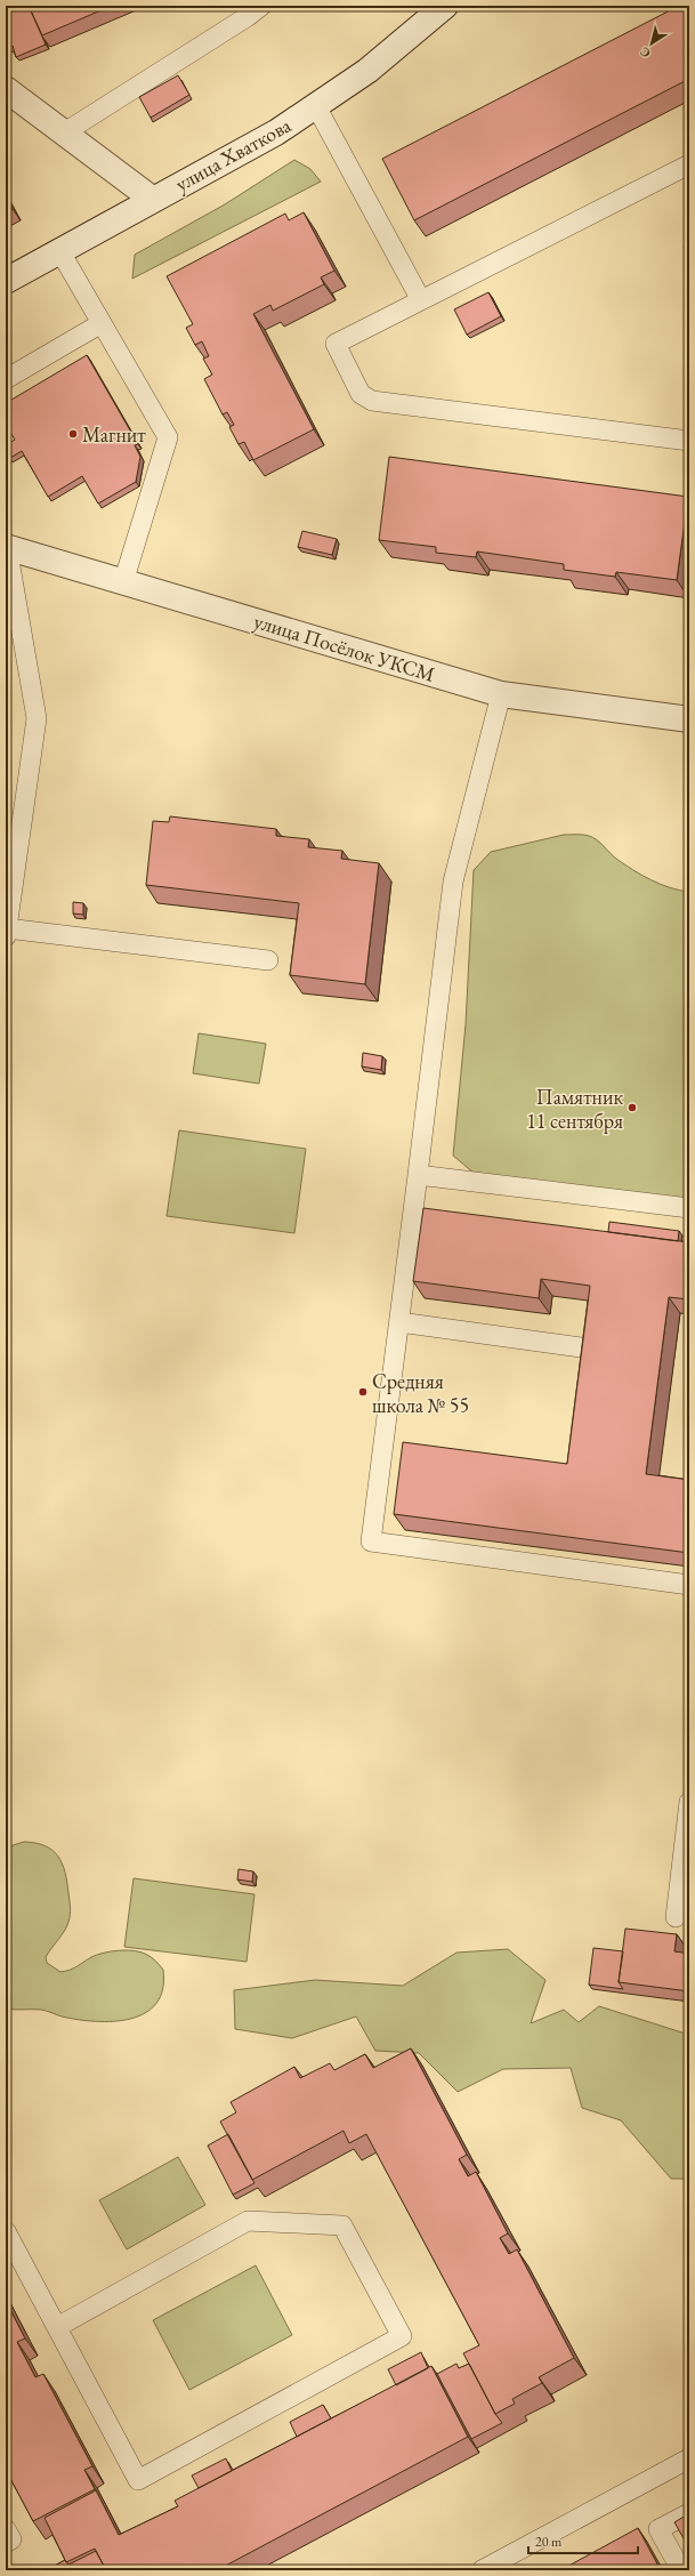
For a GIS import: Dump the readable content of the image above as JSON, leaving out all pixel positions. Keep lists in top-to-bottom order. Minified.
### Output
{"streets":{"street":["улица Хваткова","улица Посёлок УКСМ"]},"places":["Магнит","Памятник 11 сентября","Средняя школа № 55"],"scale_bar":"20 m","north":"bottom left"}
